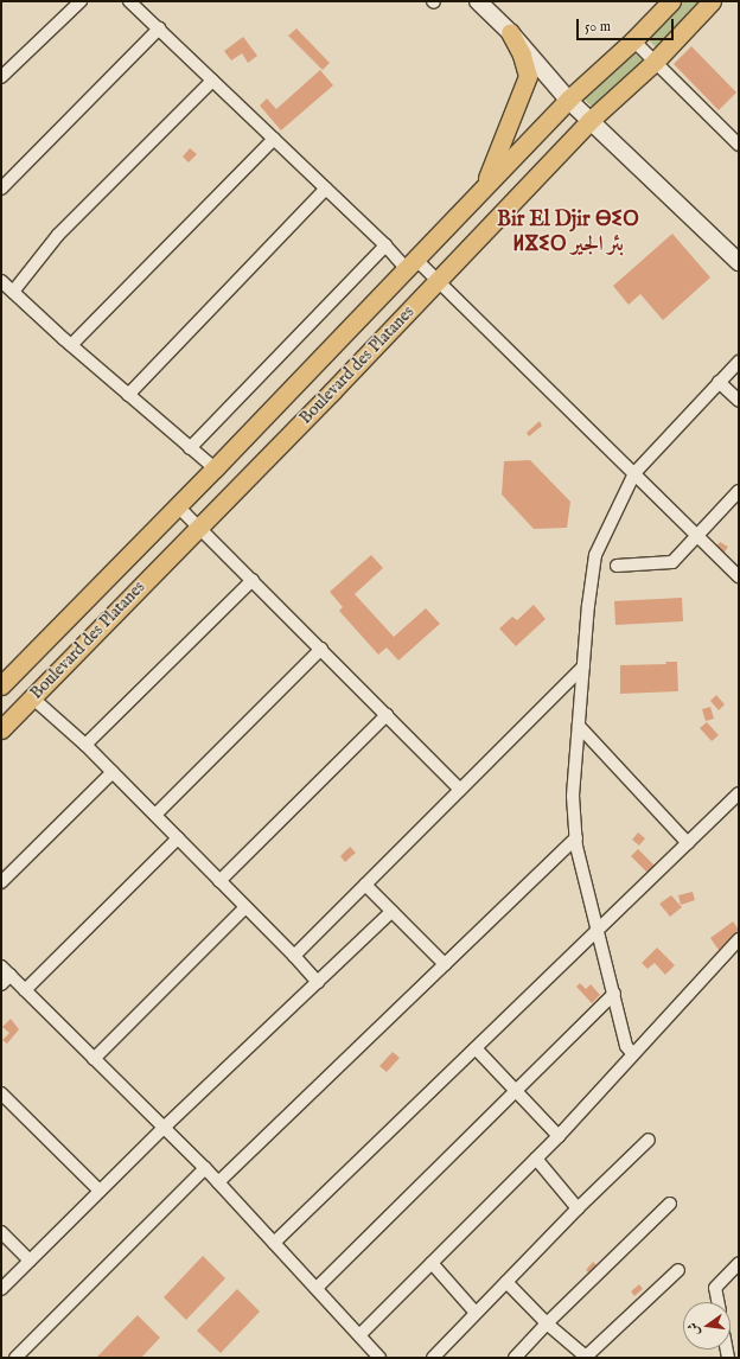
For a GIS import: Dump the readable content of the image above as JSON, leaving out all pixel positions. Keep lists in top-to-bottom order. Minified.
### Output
{"streets":{"main road":["Boulevard des Platanes"]},"districts":["Bir El Djir ⴱⵉⵔ ⵍⴵⵉⵔ بئر الجير"],"scale_bar":"50 m","north":"left"}
